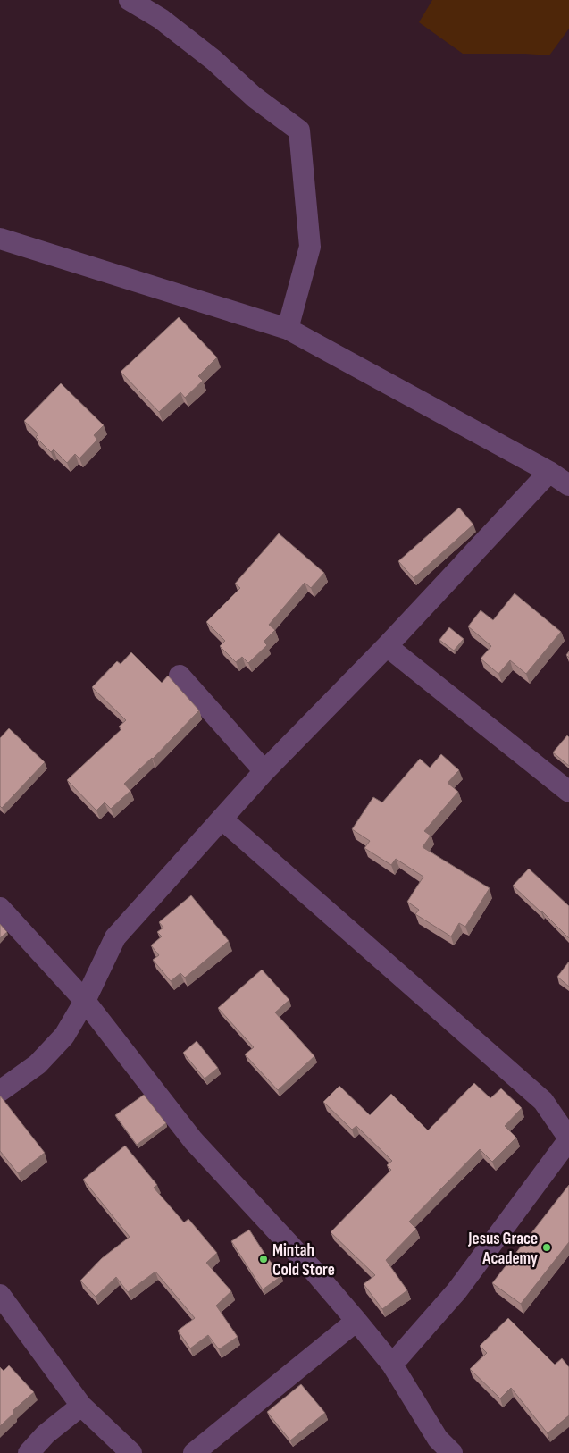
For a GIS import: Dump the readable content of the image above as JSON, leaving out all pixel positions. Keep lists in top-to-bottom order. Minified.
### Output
{"places":["Jesus Grace Academy","Mintah Cold Store"]}
